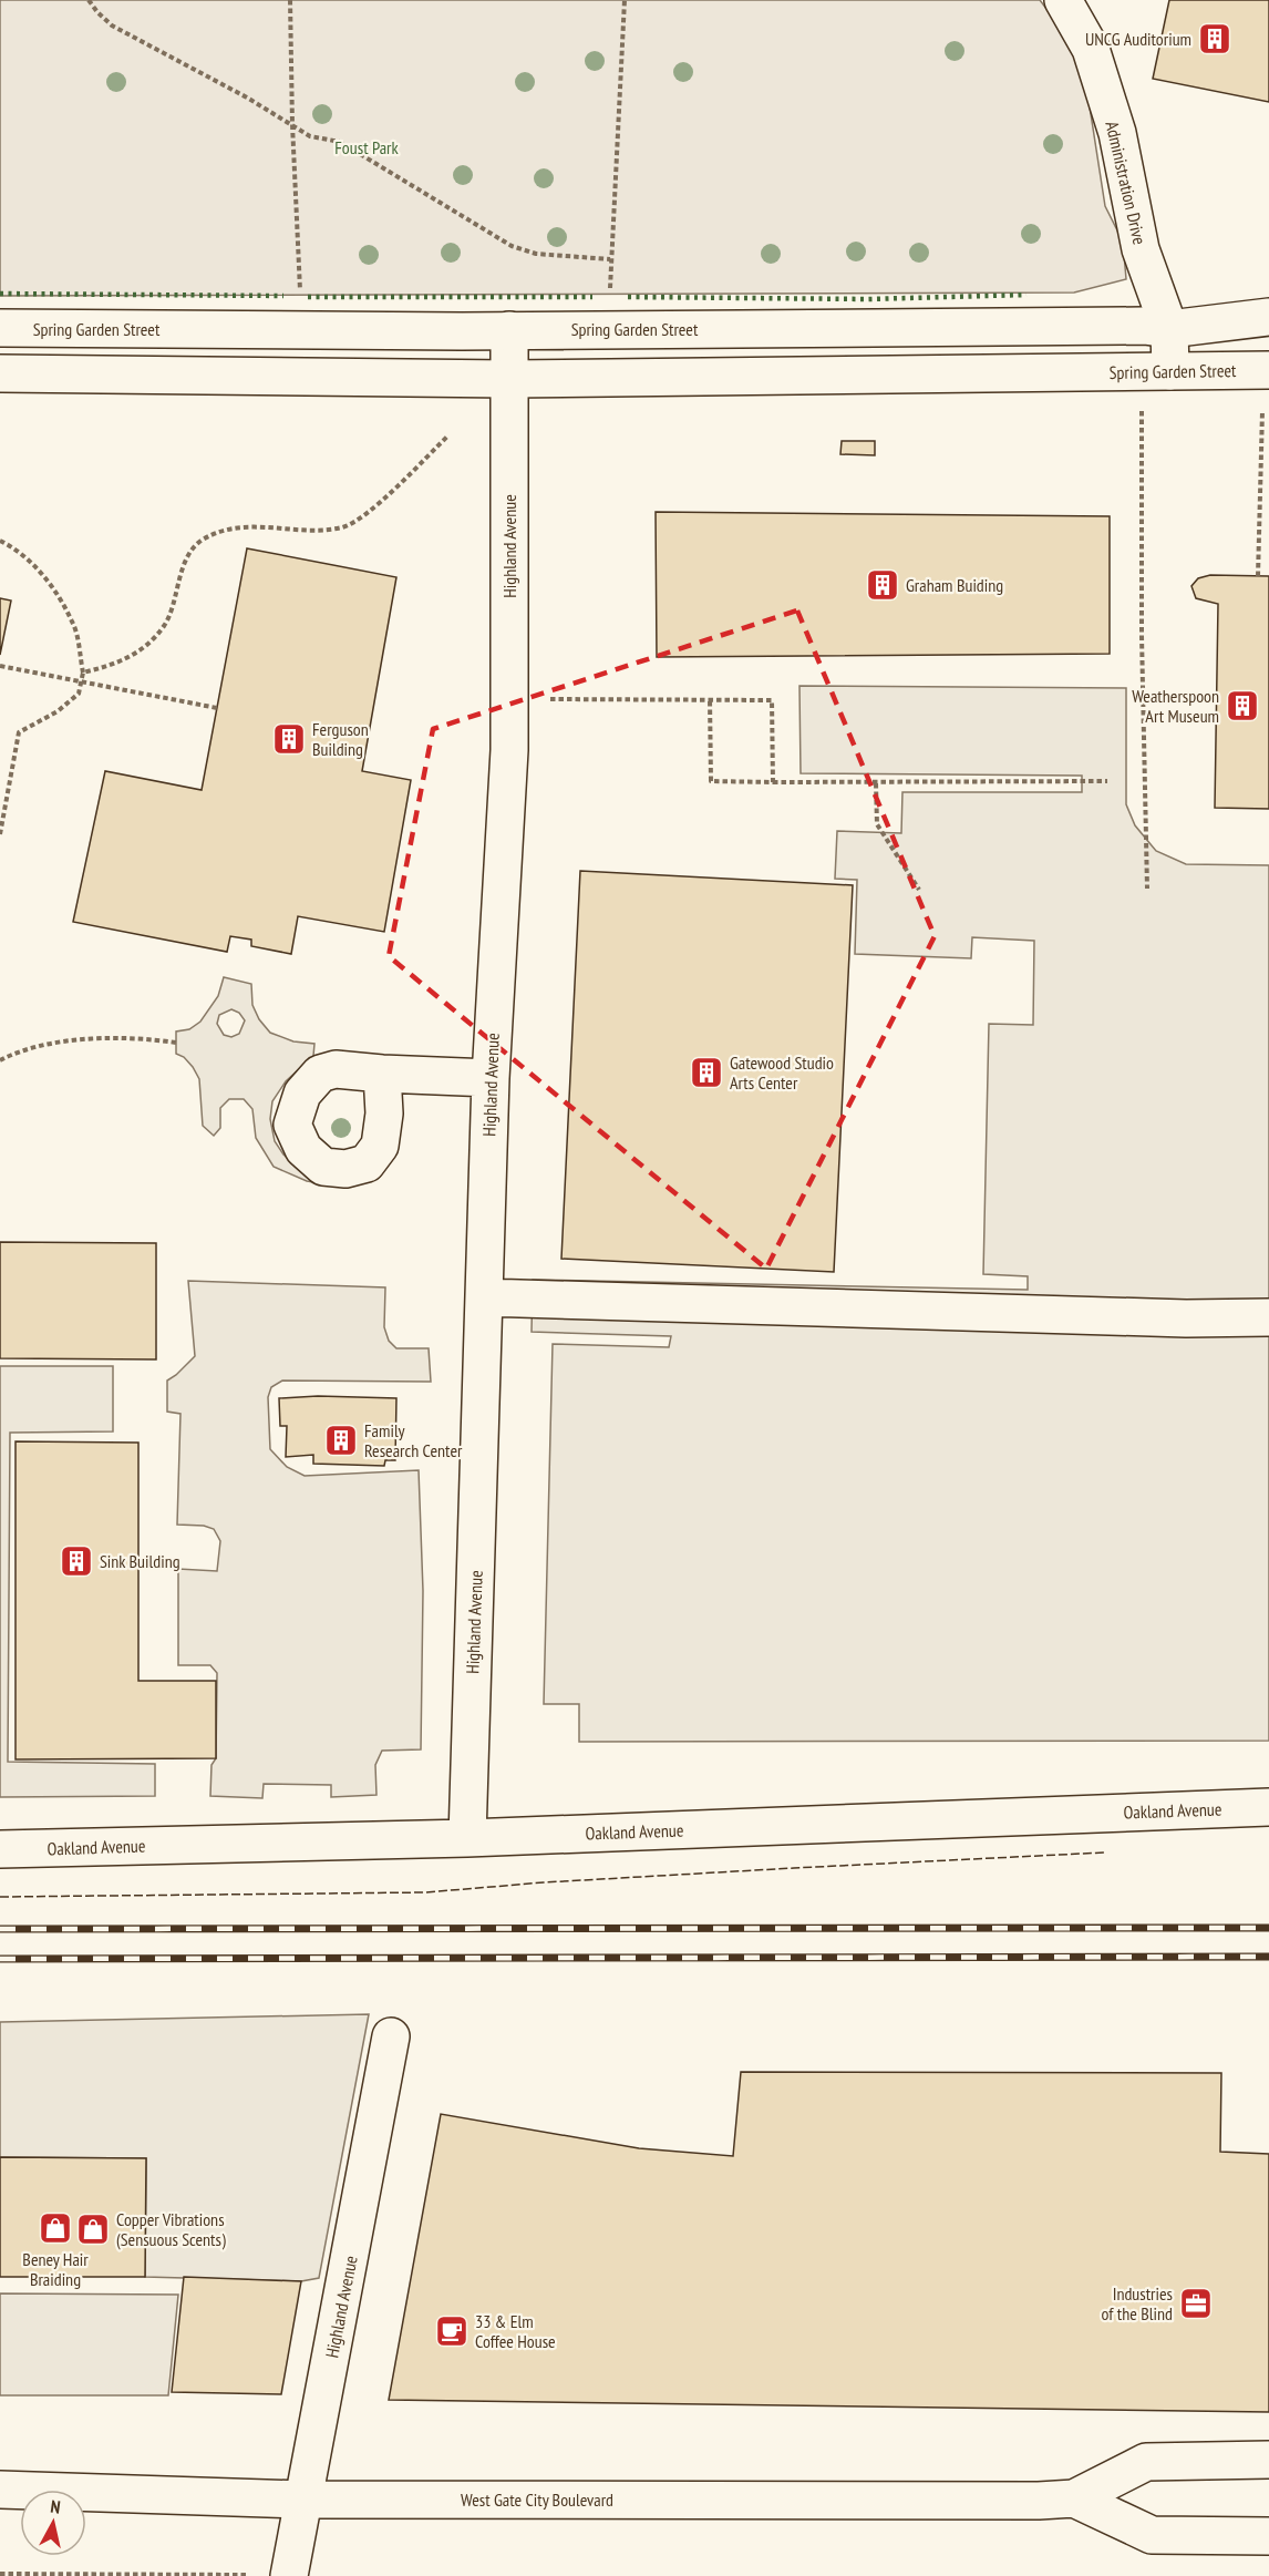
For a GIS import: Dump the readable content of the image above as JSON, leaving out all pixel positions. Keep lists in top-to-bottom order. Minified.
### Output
{"streets":{"main road":["Administration Drive","Spring Garden Street","Highland Avenue","Oakland Avenue","West Gate City Boulevard"]},"crossings":[["Administration Drive","Spring Garden Street"],["Spring Garden Street","Highland Avenue"],["Highland Avenue","Oakland Avenue"],["Highland Avenue","West Gate City Boulevard"]],"parks":["Foust Park"],"places":{"building":["UNCG Auditorium","Graham Buiding","Weatherspoon Art Museum","Ferguson Building","Gatewood Studio Arts Center","Family Research Center","Sink Building"],"shop":["Beney Hair Braiding","Copper Vibrations (Sensuous Scents)"],"office":["Industries of the Blind"],"cafe":["33 & Elm Coffee House"]},"north":"top"}
